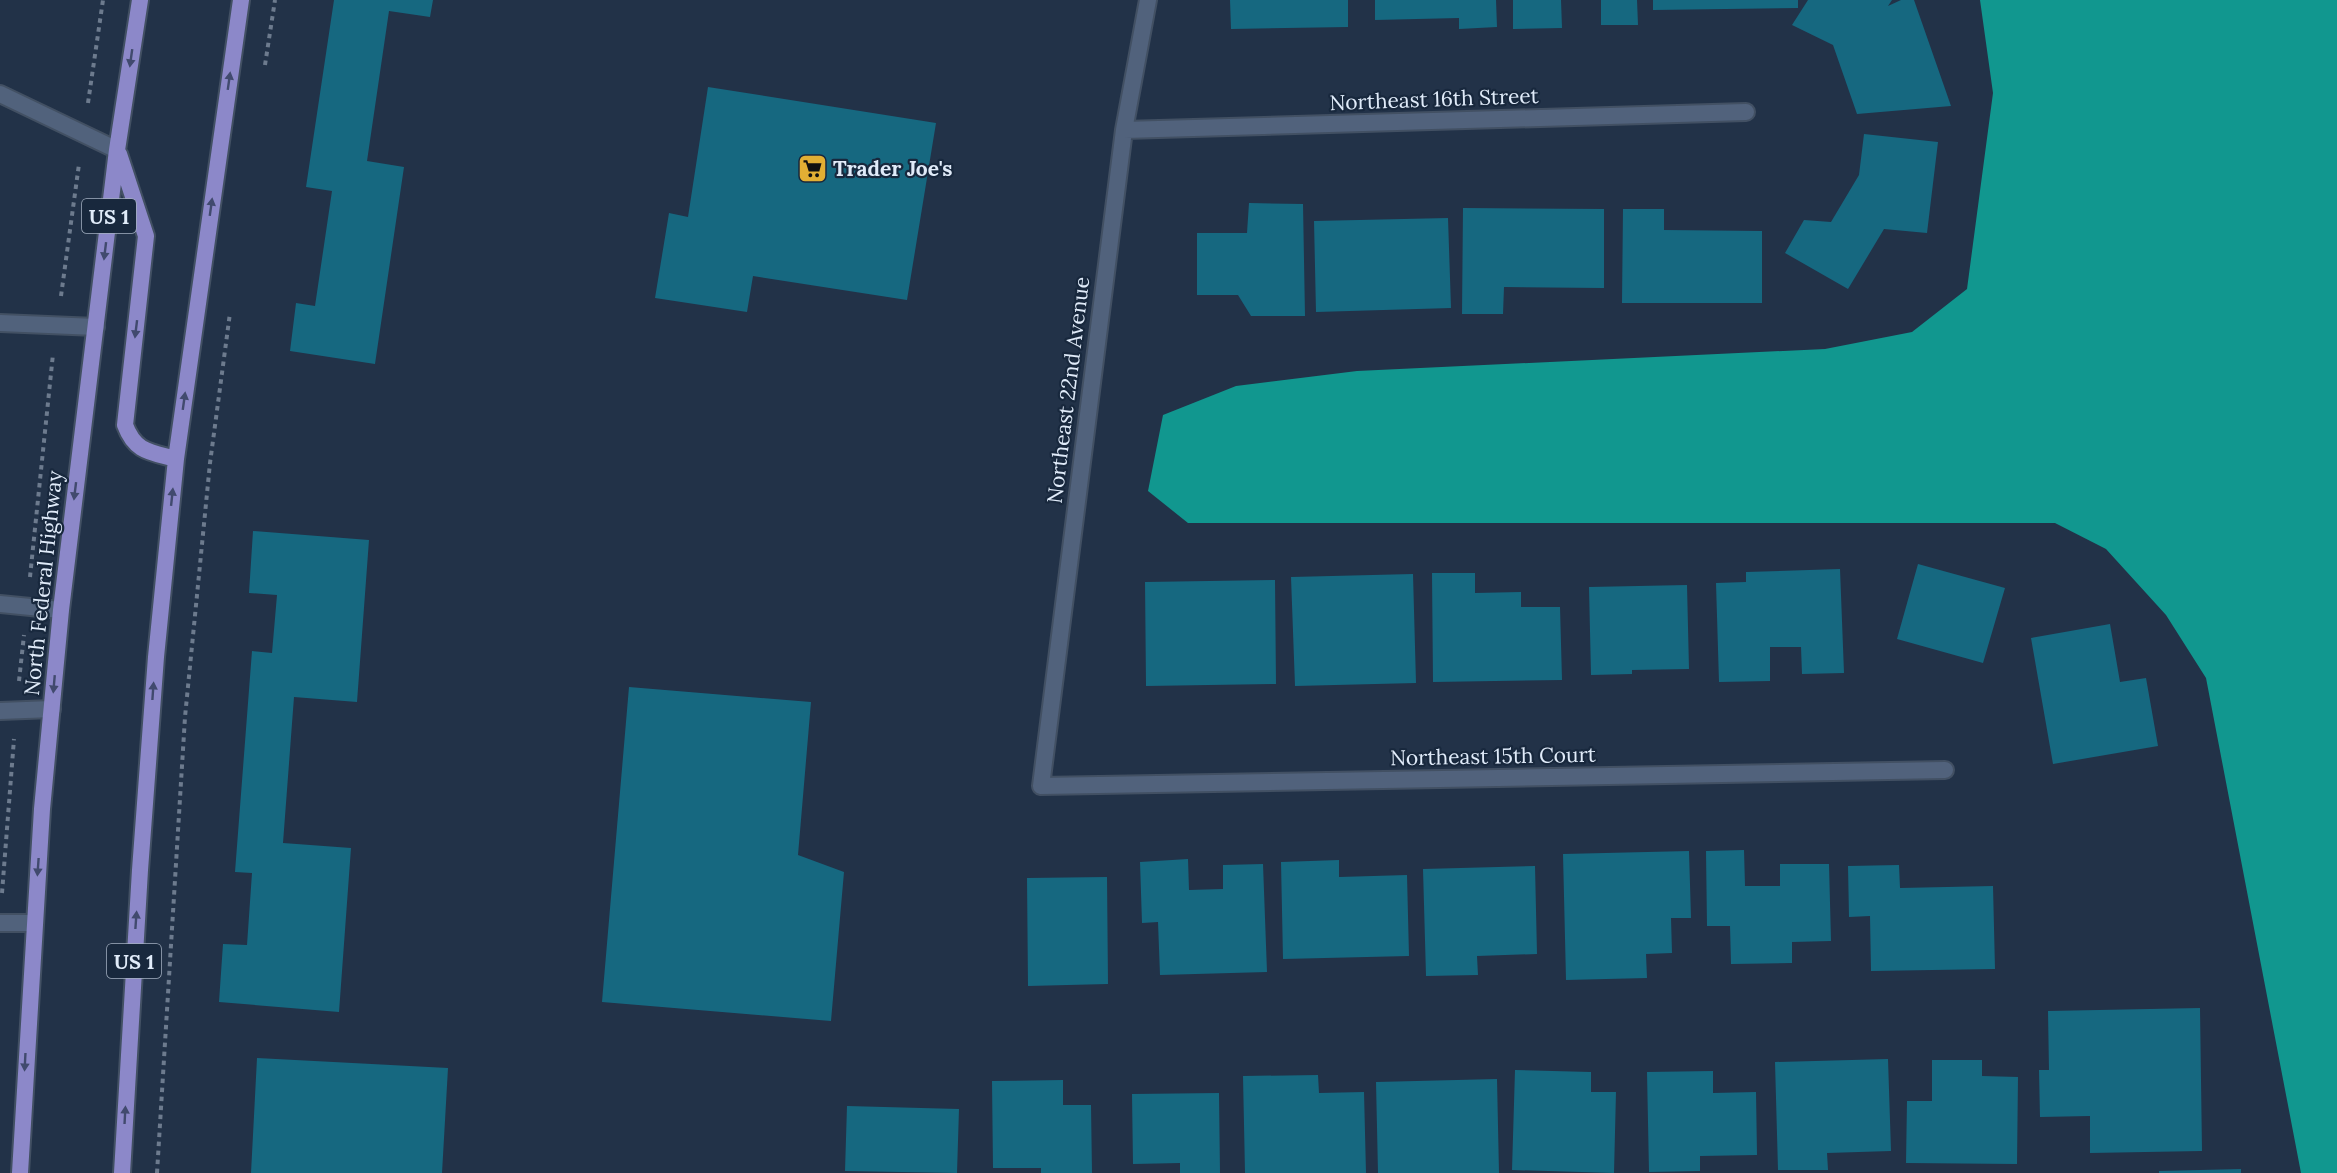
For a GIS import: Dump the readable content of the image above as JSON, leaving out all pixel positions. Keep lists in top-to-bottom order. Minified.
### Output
{"streets":{"main road":["US 1","North Federal Highway"],"street":["Northeast 16th Street","Northeast 22nd Avenue","Northeast 15th Court"]},"crossings":[["Northeast 16th Street","Northeast 22nd Avenue"],["Northeast 22nd Avenue","Northeast 15th Court"]],"places":{"supermarket":["Trader Joe's"]}}
